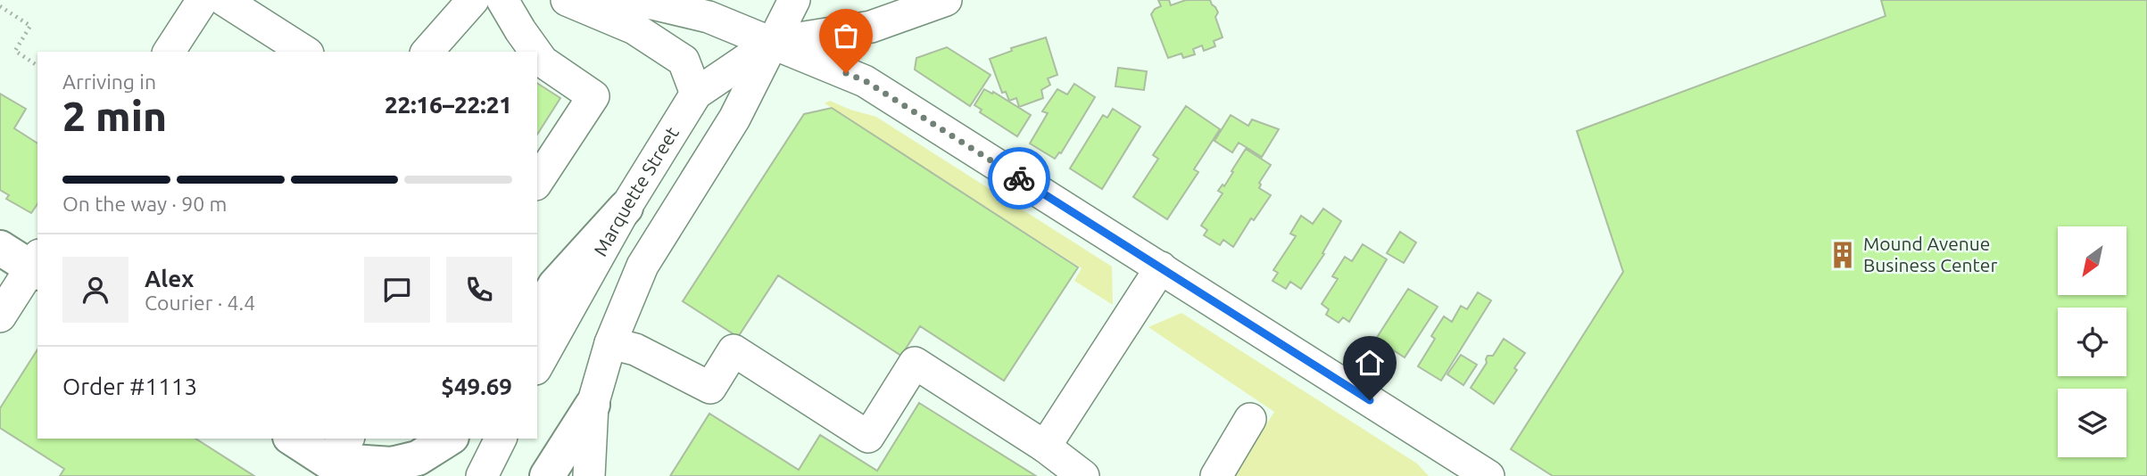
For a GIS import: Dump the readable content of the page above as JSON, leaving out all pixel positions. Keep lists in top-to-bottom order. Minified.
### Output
{"streets":{"street":["Marquette Street"]},"places":{"building":["Mound Avenue Business Center"]},"north":"bottom left","page":{"heading":["2 min","Arriving in","22:16–22:21"],"panel":["Alex","Courier · 4.4","Order #1113","$49.69"],"bar":"On the way · 90 m"}}
